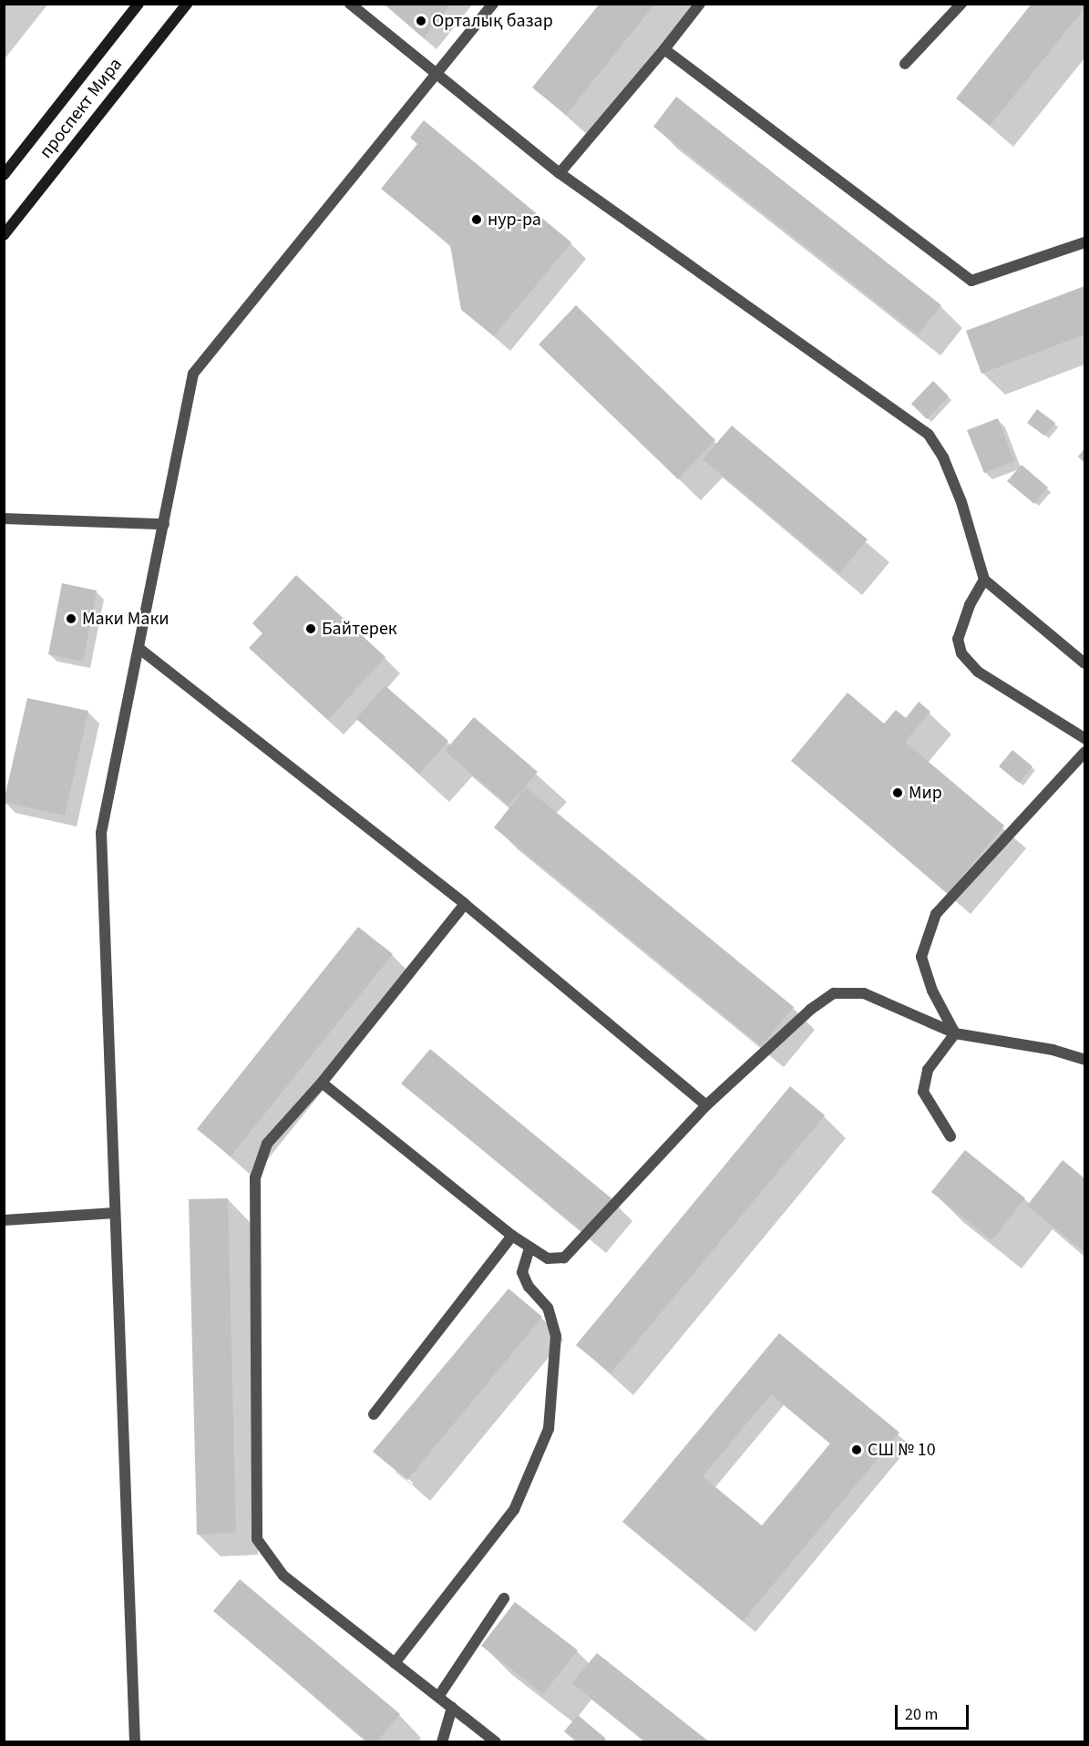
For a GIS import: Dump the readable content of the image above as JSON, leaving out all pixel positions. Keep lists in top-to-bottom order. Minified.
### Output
{"streets":{"main road":["проспект Мира"]},"places":["Орталық базар","нур-ра","Маки Маки","Байтерек","Мир","СШ № 10"],"scale_bar":"20 m"}
